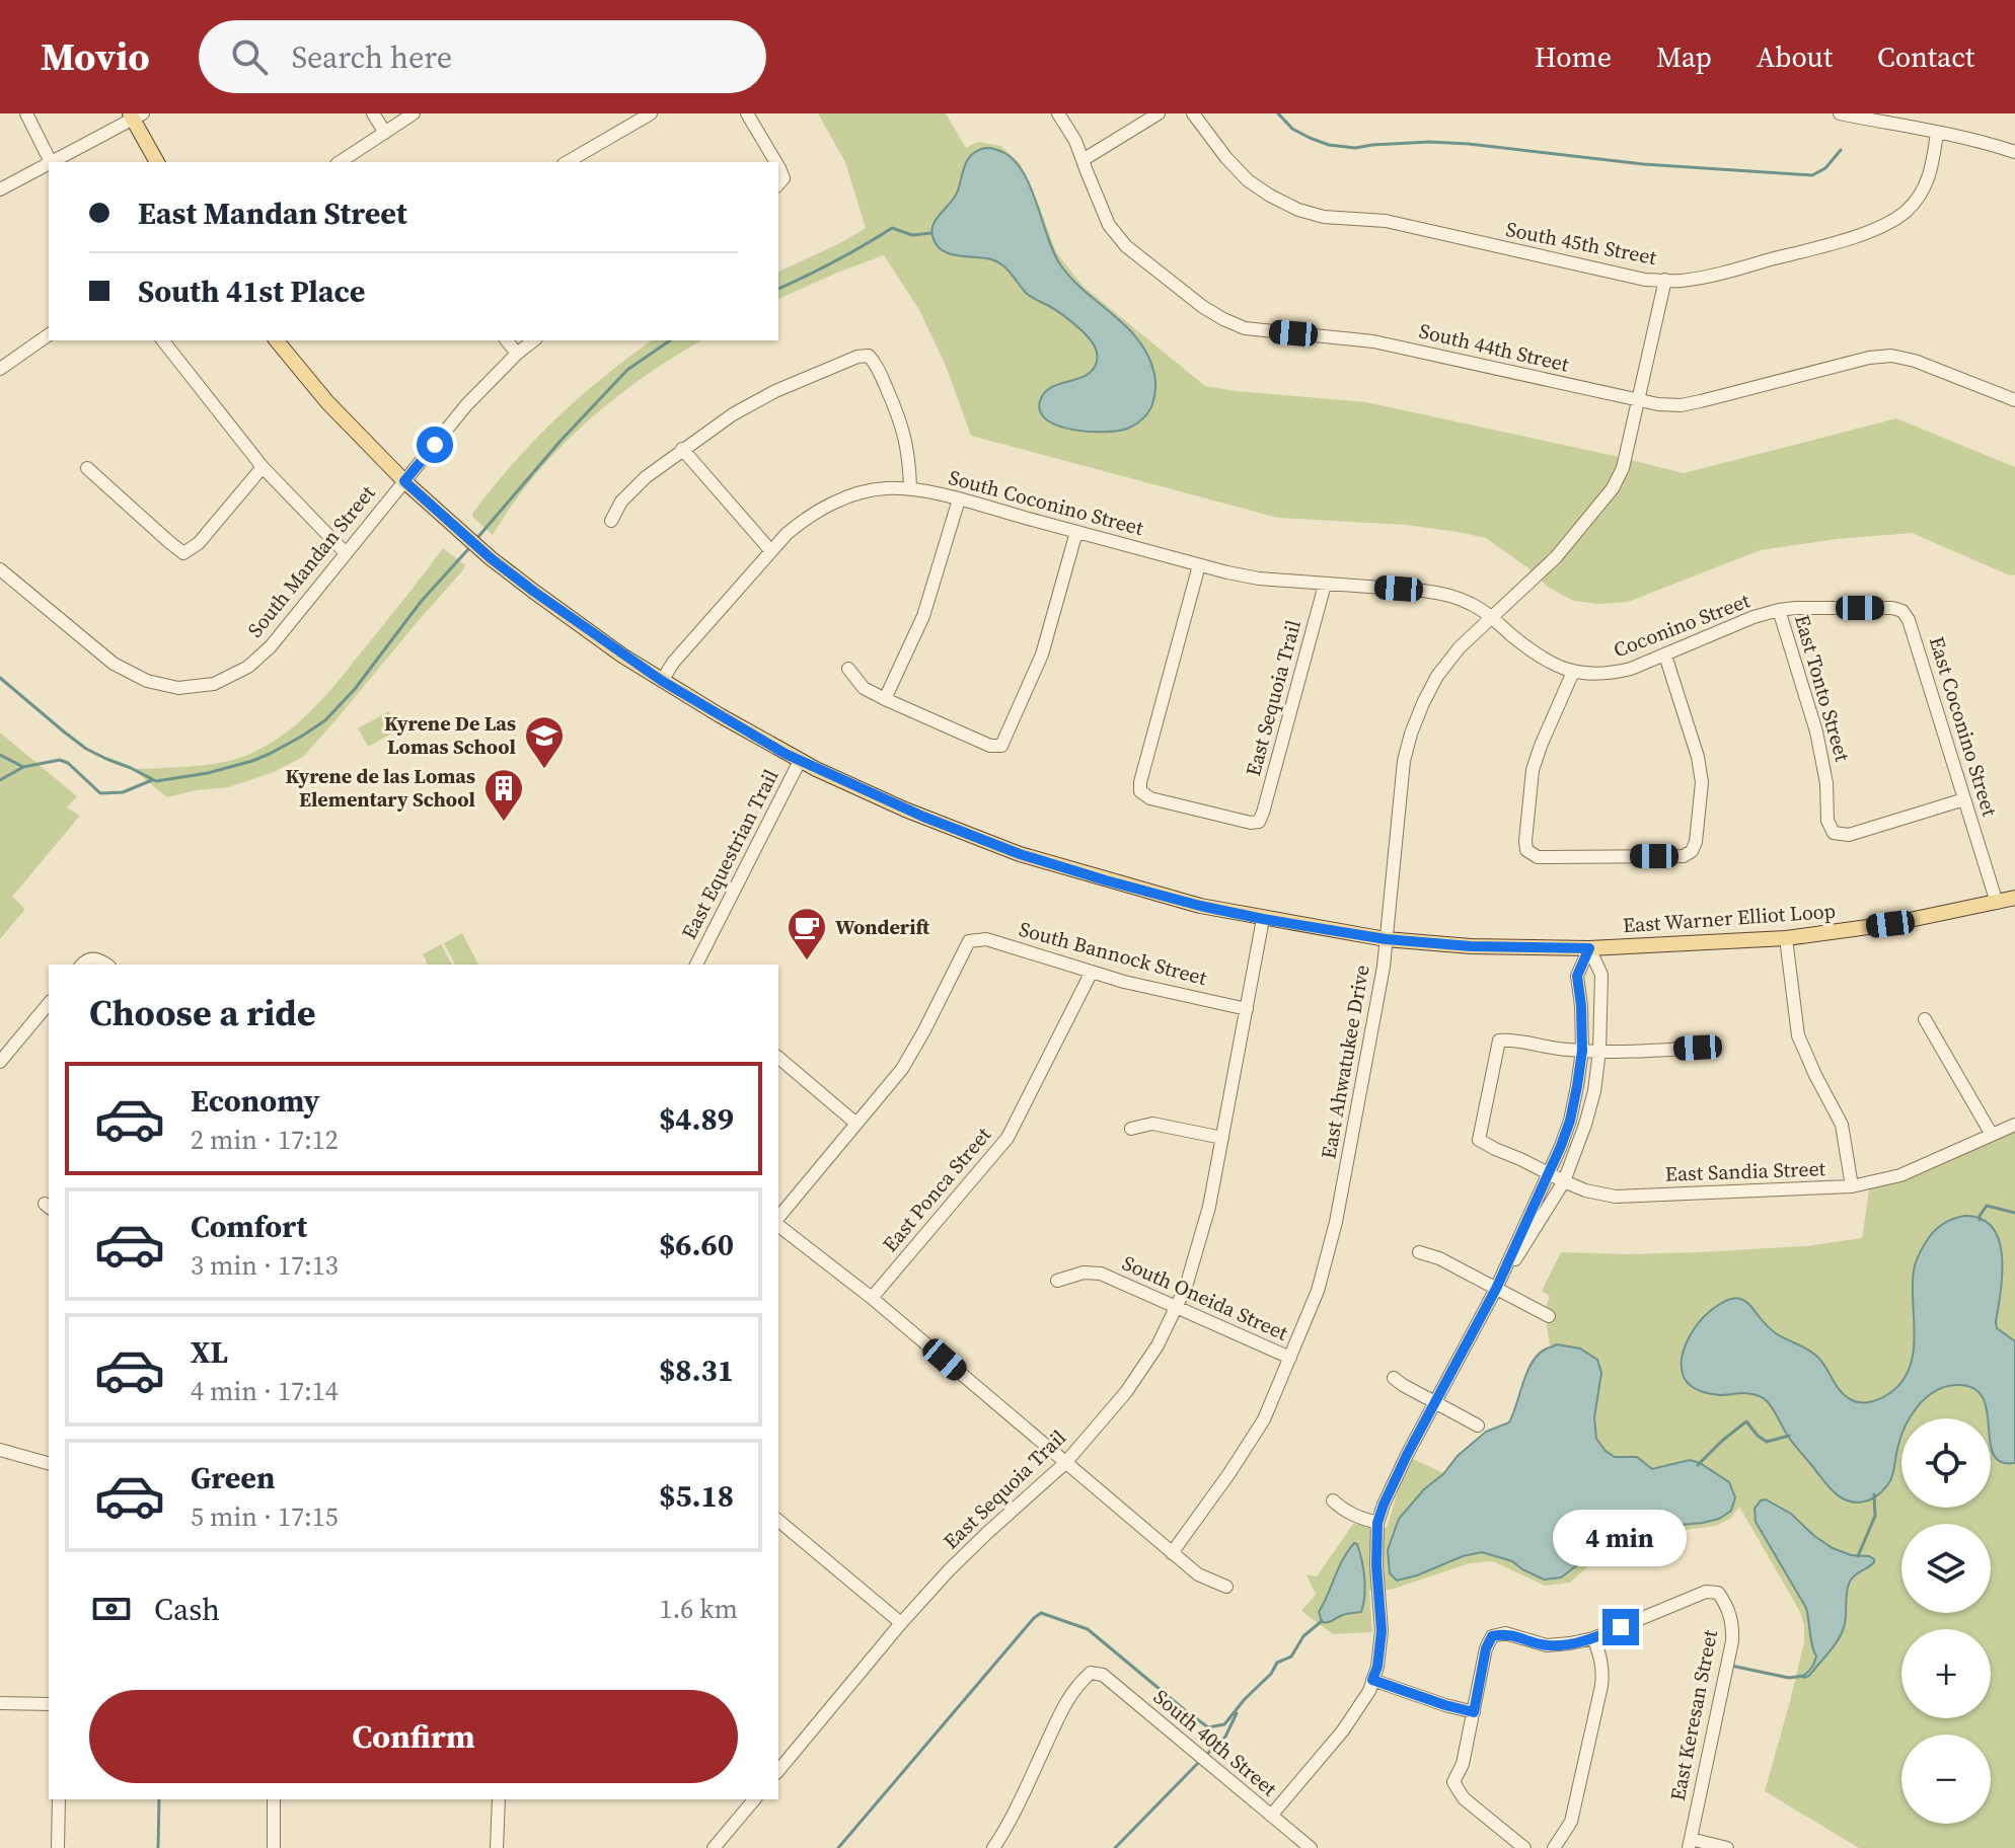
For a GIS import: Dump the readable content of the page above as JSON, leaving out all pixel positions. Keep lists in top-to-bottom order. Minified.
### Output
{"streets":{"main road":["East Warner Elliot Loop"],"street":["South 45th Street","South 44th Street","South Coconino Street","South Mandan Street","Coconino Street","East Tonto Street","East Sequoia Trail","East Coconino Street","East Equestrian Trail","South Bannock Street","East Ahwatukee Drive","East Sandia Street","East Ponca Street","South Oneida Street","East Keresan Street","South 40th Street"]},"crossings":[["South 45th Street","East Ahwatukee Drive"],["South 44th Street","East Ahwatukee Drive"],["South Coconino Street","Coconino Street"],["South Coconino Street","East Sequoia Trail"],["South Coconino Street","East Warner Elliot Loop"],["South Coconino Street","East Ahwatukee Drive"],["South Mandan Street","East Warner Elliot Loop"],["Coconino Street","East Tonto Street"],["Coconino Street","East Coconino Street"],["Coconino Street","East Ahwatukee Drive"],["East Tonto Street","East Coconino Street"],["East Sequoia Trail","East Warner Elliot Loop"],["East Sequoia Trail","South Bannock Street"],["East Sequoia Trail","South Oneida Street"],["East Coconino Street","East Warner Elliot Loop"],["East Equestrian Trail","East Warner Elliot Loop"],["East Warner Elliot Loop","East Ahwatukee Drive"],["South Bannock Street","East Ponca Street"],["East Ahwatukee Drive","South Oneida Street"]],"places":{"school or university":["Kyrene De Las Lomas School"],"building":["Kyrene de las Lomas Elementary School"],"cafe":["Wonderift"]},"page":{"header":"Movio","search":"Search here","nav":["Home","Map","About","Contact"],"banner":["East Mandan Street","South 41st Place"],"heading":"Choose a ride","list":[{"name":"Economy","note":"2 min · 17:12","value":"$4.89"},{"name":"Comfort","note":"3 min · 17:13","value":"$6.60"},{"name":"XL","note":"4 min · 17:14","value":"$8.31"},{"name":"Green","note":"5 min · 17:15","value":"$5.18"}],"map_buttons":["+","−"],"bubble":"4 min","pay":["Cash","1.6 km"],"buttons":"Confirm"}}
